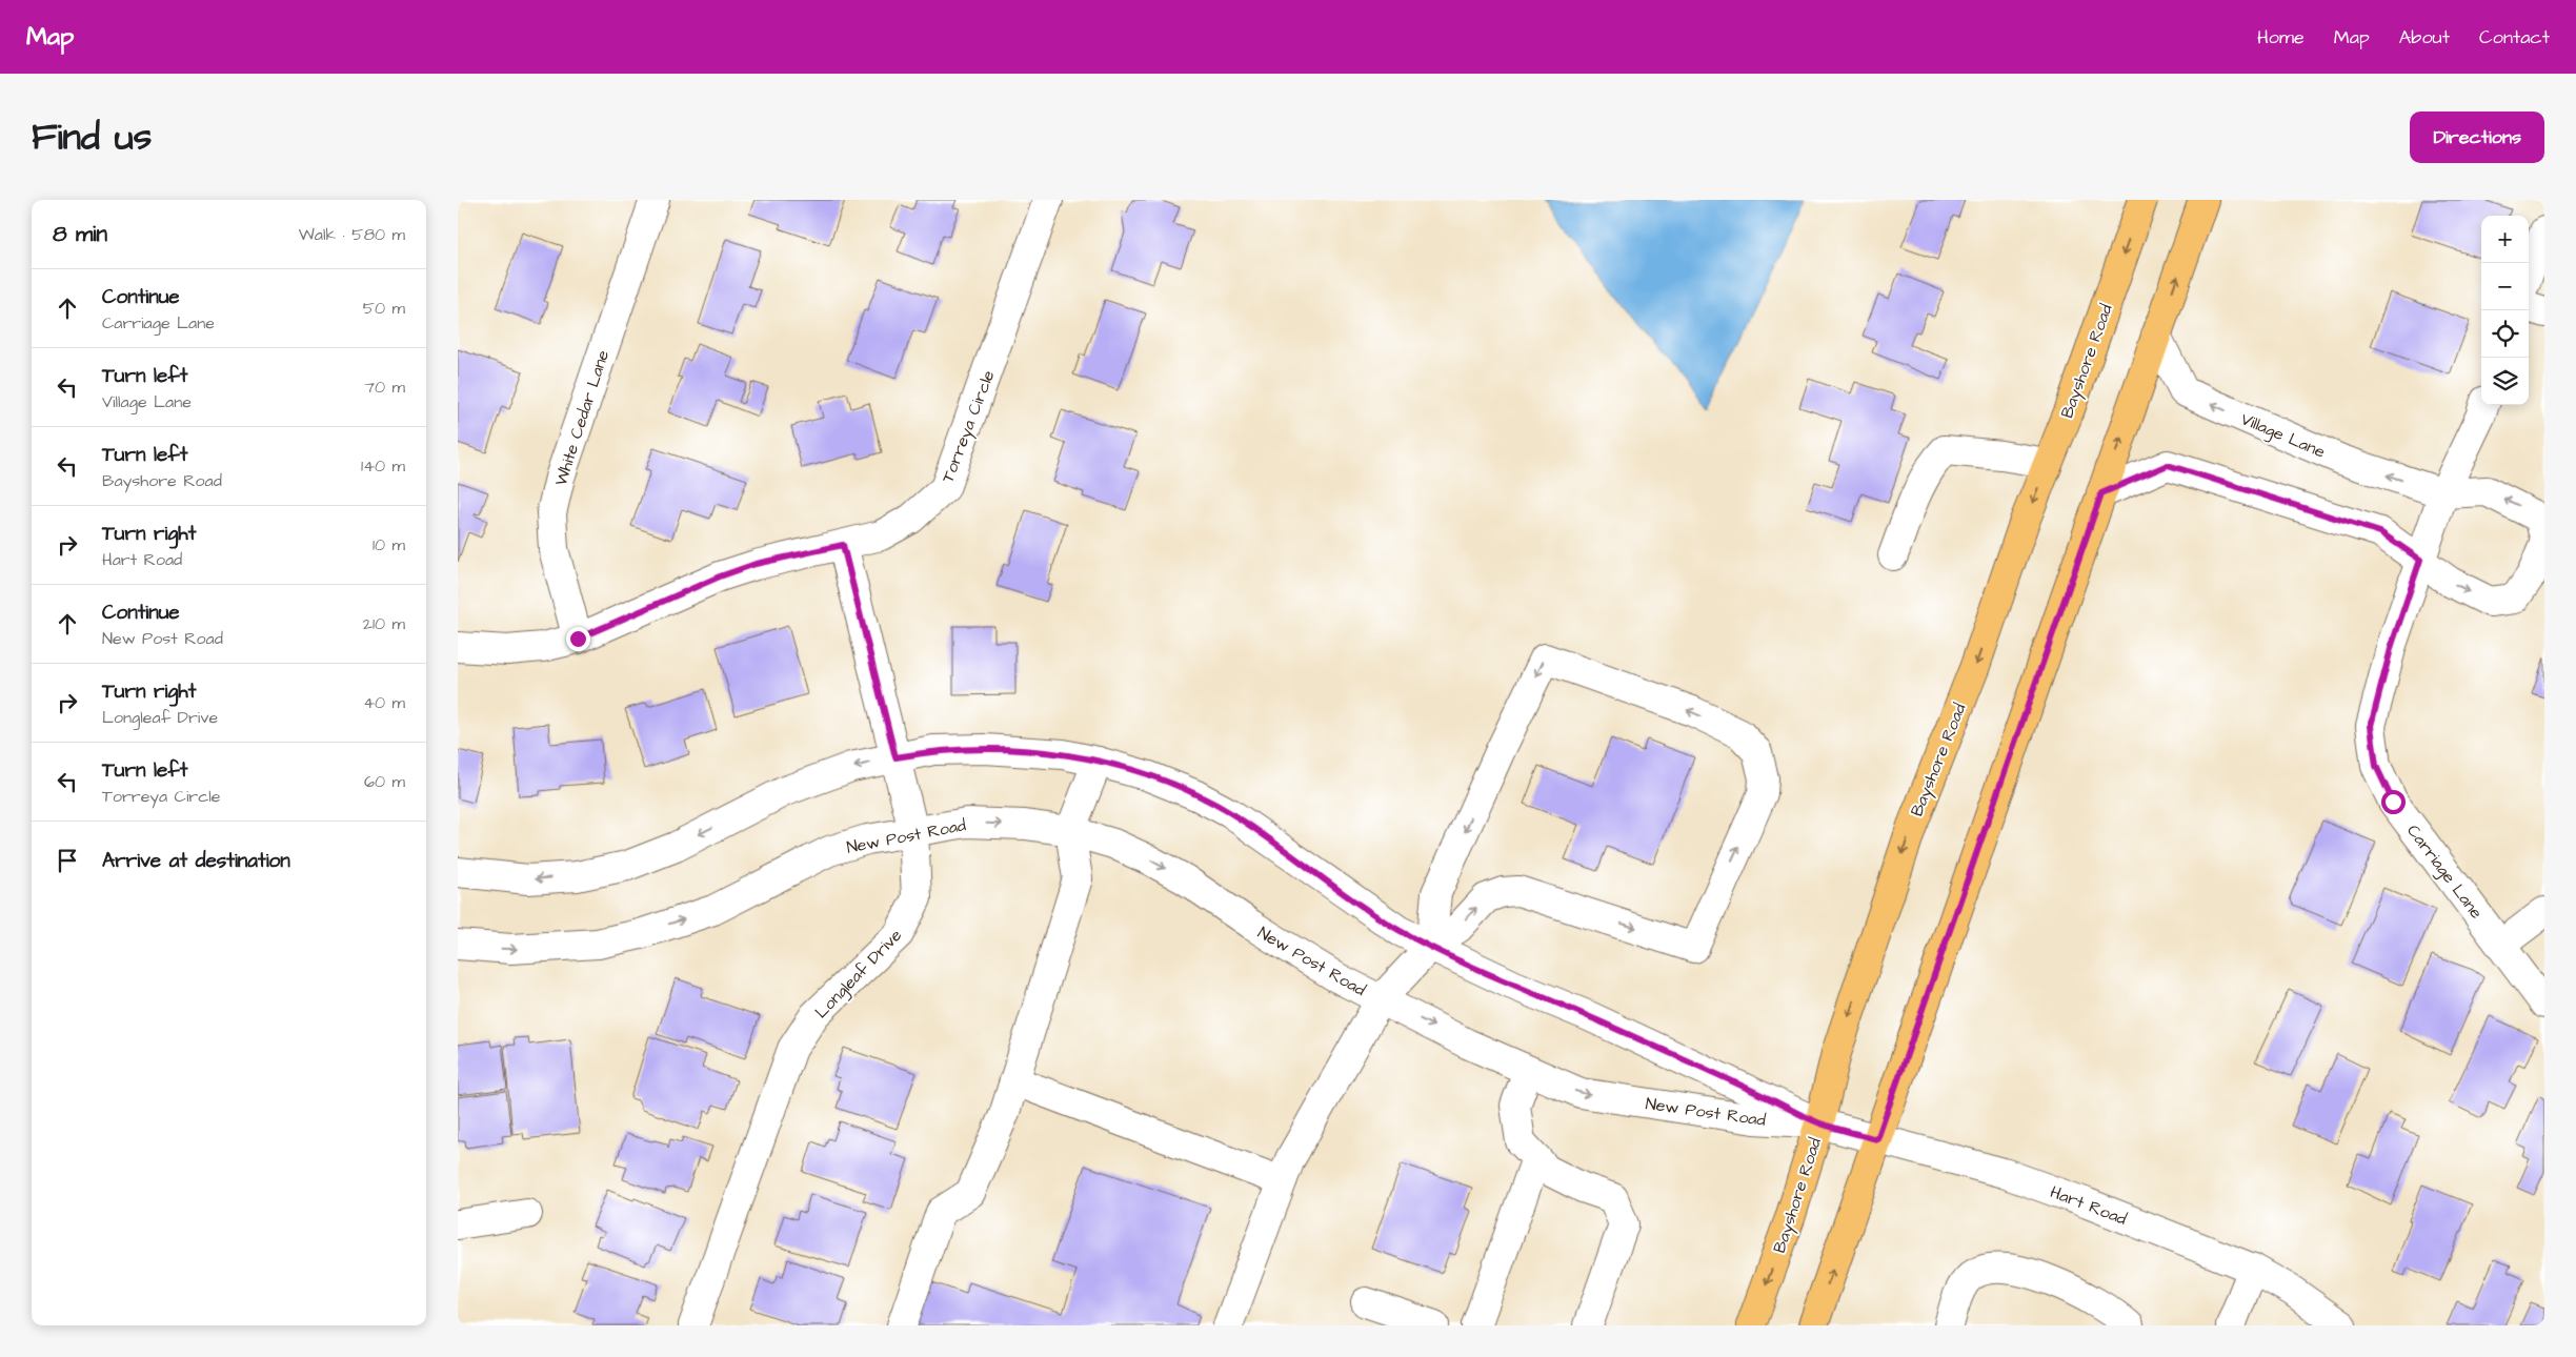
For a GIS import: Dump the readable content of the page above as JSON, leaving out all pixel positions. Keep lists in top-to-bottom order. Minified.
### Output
{"streets":{"main road":["Bayshore Road"],"street":["White Cedar Lane","Torreya Circle","Village Lane","New Post Road","Carriage Lane","Longleaf Drive","Hart Road"]},"crossings":[["Bayshore Road","New Post Road"],["Bayshore Road","Hart Road"],["White Cedar Lane","Torreya Circle"],["Torreya Circle","Longleaf Drive"],["Village Lane","Carriage Lane"],["New Post Road","Longleaf Drive"],["New Post Road","Hart Road"]],"page":{"header":"Map","nav":["Home","Map","About","Contact"],"title":"Find us","buttons":"Directions","heading":["8 min","Walk · 580 m"],"map_buttons":["+","−"],"list":[["Continue","Carriage Lane","50 m"],["Turn left","Village Lane","70 m"],["Turn left","Bayshore Road","140 m"],["Turn right","Hart Road","10 m"],["Continue","New Post Road","210 m"],["Turn right","Longleaf Drive","40 m"],["Turn left","Torreya Circle","60 m"],"Arrive at destination"]}}
